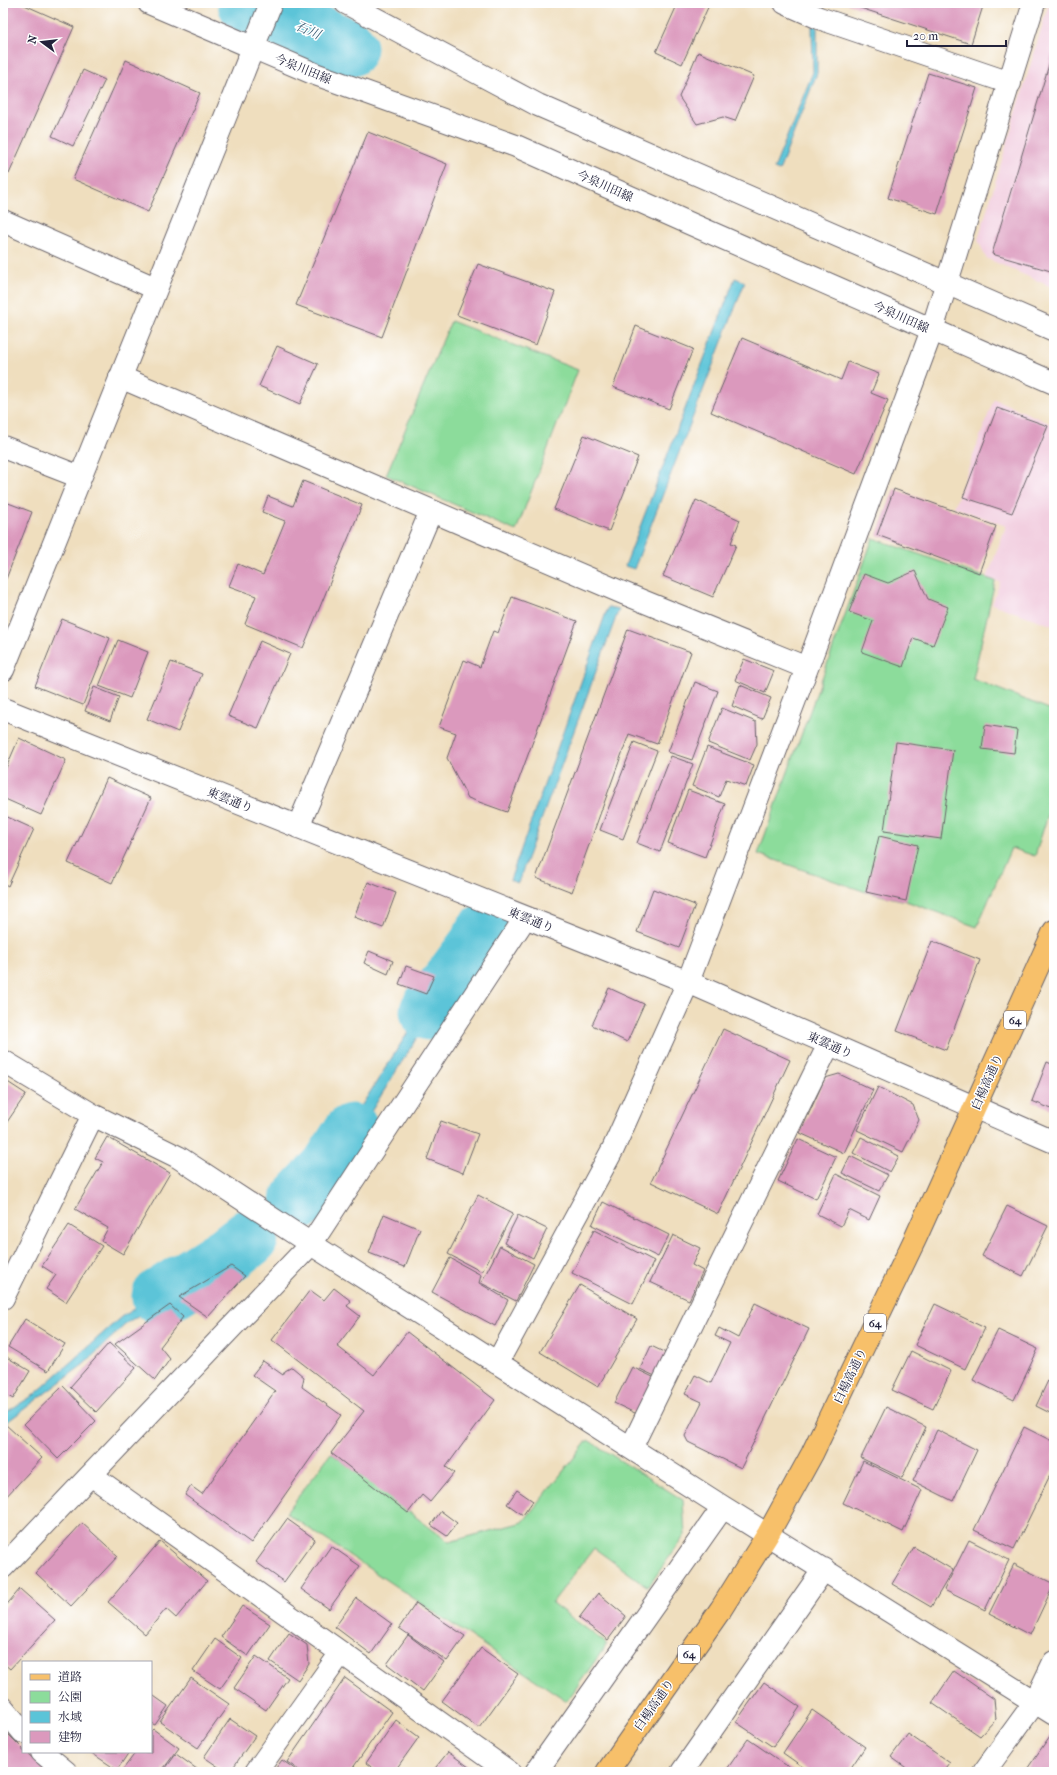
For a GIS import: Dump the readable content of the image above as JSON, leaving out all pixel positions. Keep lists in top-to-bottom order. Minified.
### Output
{"streets":{"main road":["64","白楊高通り"],"street":["今泉川田線","東雲通り"]},"crossings":[["東雲通り","白楊高通り"]],"water":["石川"],"legend":["道路","公園","水域","建物"],"scale_bar":"20 m","north":"left"}
